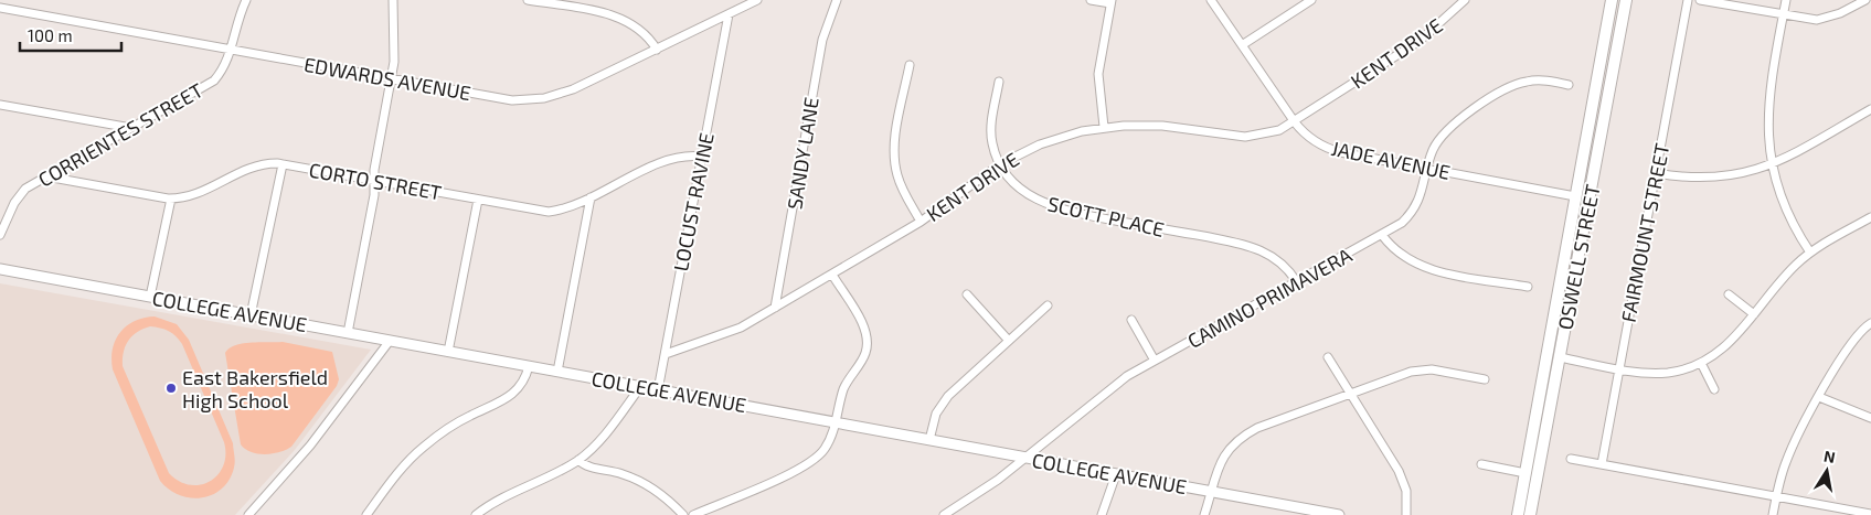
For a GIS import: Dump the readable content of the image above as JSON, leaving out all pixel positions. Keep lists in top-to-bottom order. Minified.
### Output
{"streets":{"main road":["OSWELL STREET"],"street":["KENT DRIVE","EDWARDS AVENUE","CORRIENTES STREET","SANDY LANE","JADE AVENUE","CORTO STREET","LOCUST RAVINE","SCOTT PLACE","FAIRMOUNT STREET","CAMINO PRIMAVERA","COLLEGE AVENUE"]},"crossings":[["KENT DRIVE","SANDY LANE"],["KENT DRIVE","JADE AVENUE"],["KENT DRIVE","LOCUST RAVINE"],["KENT DRIVE","SCOTT PLACE"],["EDWARDS AVENUE","CORRIENTES STREET"],["EDWARDS AVENUE","LOCUST RAVINE"],["CORRIENTES STREET","CORTO STREET"],["JADE AVENUE","OSWELL STREET"],["JADE AVENUE","CAMINO PRIMAVERA"],["CORTO STREET","LOCUST RAVINE"],["LOCUST RAVINE","COLLEGE AVENUE"],["SCOTT PLACE","CAMINO PRIMAVERA"],["CAMINO PRIMAVERA","COLLEGE AVENUE"]],"places":["East Bakersfield High School"],"scale_bar":"100 m","north":"top"}
